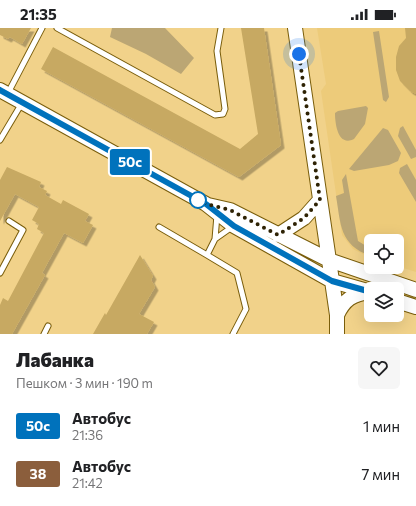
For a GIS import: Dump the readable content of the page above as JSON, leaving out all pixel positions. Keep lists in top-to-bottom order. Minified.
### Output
{"lines":["bus line 50с"],"page":{"status":"21:35","on_map":"50с","heading":["Лабанка","Пешком · 3 мин · 190 m"],"list":[{"mark":"50с","name":"Автобус","note":"21:36","value":"1 мин"},{"mark":"38","name":"Автобус","note":"21:42","value":"7 мин"}]}}
